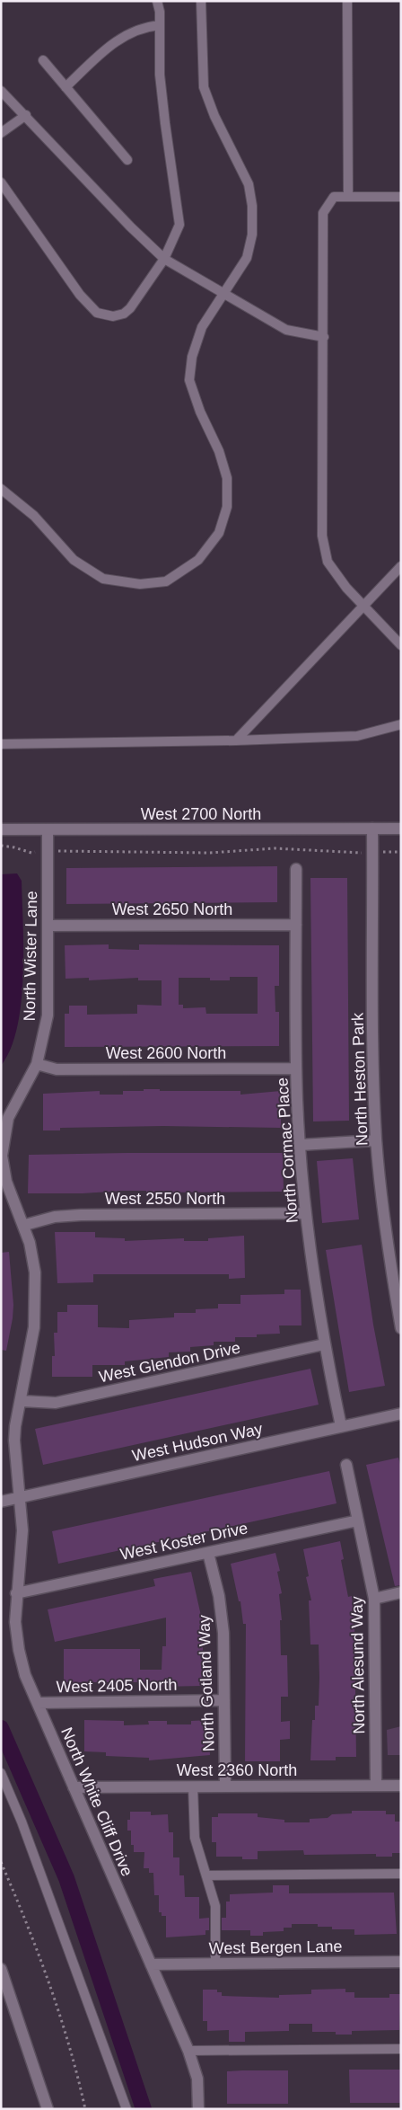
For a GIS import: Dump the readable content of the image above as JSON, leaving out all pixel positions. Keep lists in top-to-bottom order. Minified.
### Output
{"streets":{"street":["West 2700 North","West 2650 North","North Wister Lane","West 2600 North","North Heston Park","North Cormac Place","West 2550 North","West Glendon Drive","West Hudson Way","West Koster Drive","North Alesund Way","North Gotland Way","West 2405 North","West 2360 North","North White Cliff Drive","West Bergen Lane"]},"crossings":[["West 2700 North","North Wister Lane"],["West 2700 North","North Heston Park"],["West 2650 North","North Wister Lane"],["West 2650 North","North Cormac Place"],["North Wister Lane","West 2600 North"],["North Wister Lane","West 2550 North"],["North Wister Lane","West Glendon Drive"],["North Wister Lane","West Hudson Way"],["North Wister Lane","North White Cliff Drive"],["West 2600 North","North Cormac Place"],["North Cormac Place","West 2550 North"],["North Cormac Place","West Glendon Drive"],["North Cormac Place","West Hudson Way"],["West Hudson Way","North White Cliff Drive"],["West Koster Drive","North Alesund Way"],["West Koster Drive","North Gotland Way"],["West Koster Drive","North White Cliff Drive"],["North Alesund Way","West 2360 North"],["North Gotland Way","West 2405 North"],["North Gotland Way","West 2360 North"],["West 2405 North","North White Cliff Drive"],["West 2360 North","North White Cliff Drive"],["North White Cliff Drive","West Bergen Lane"]]}
